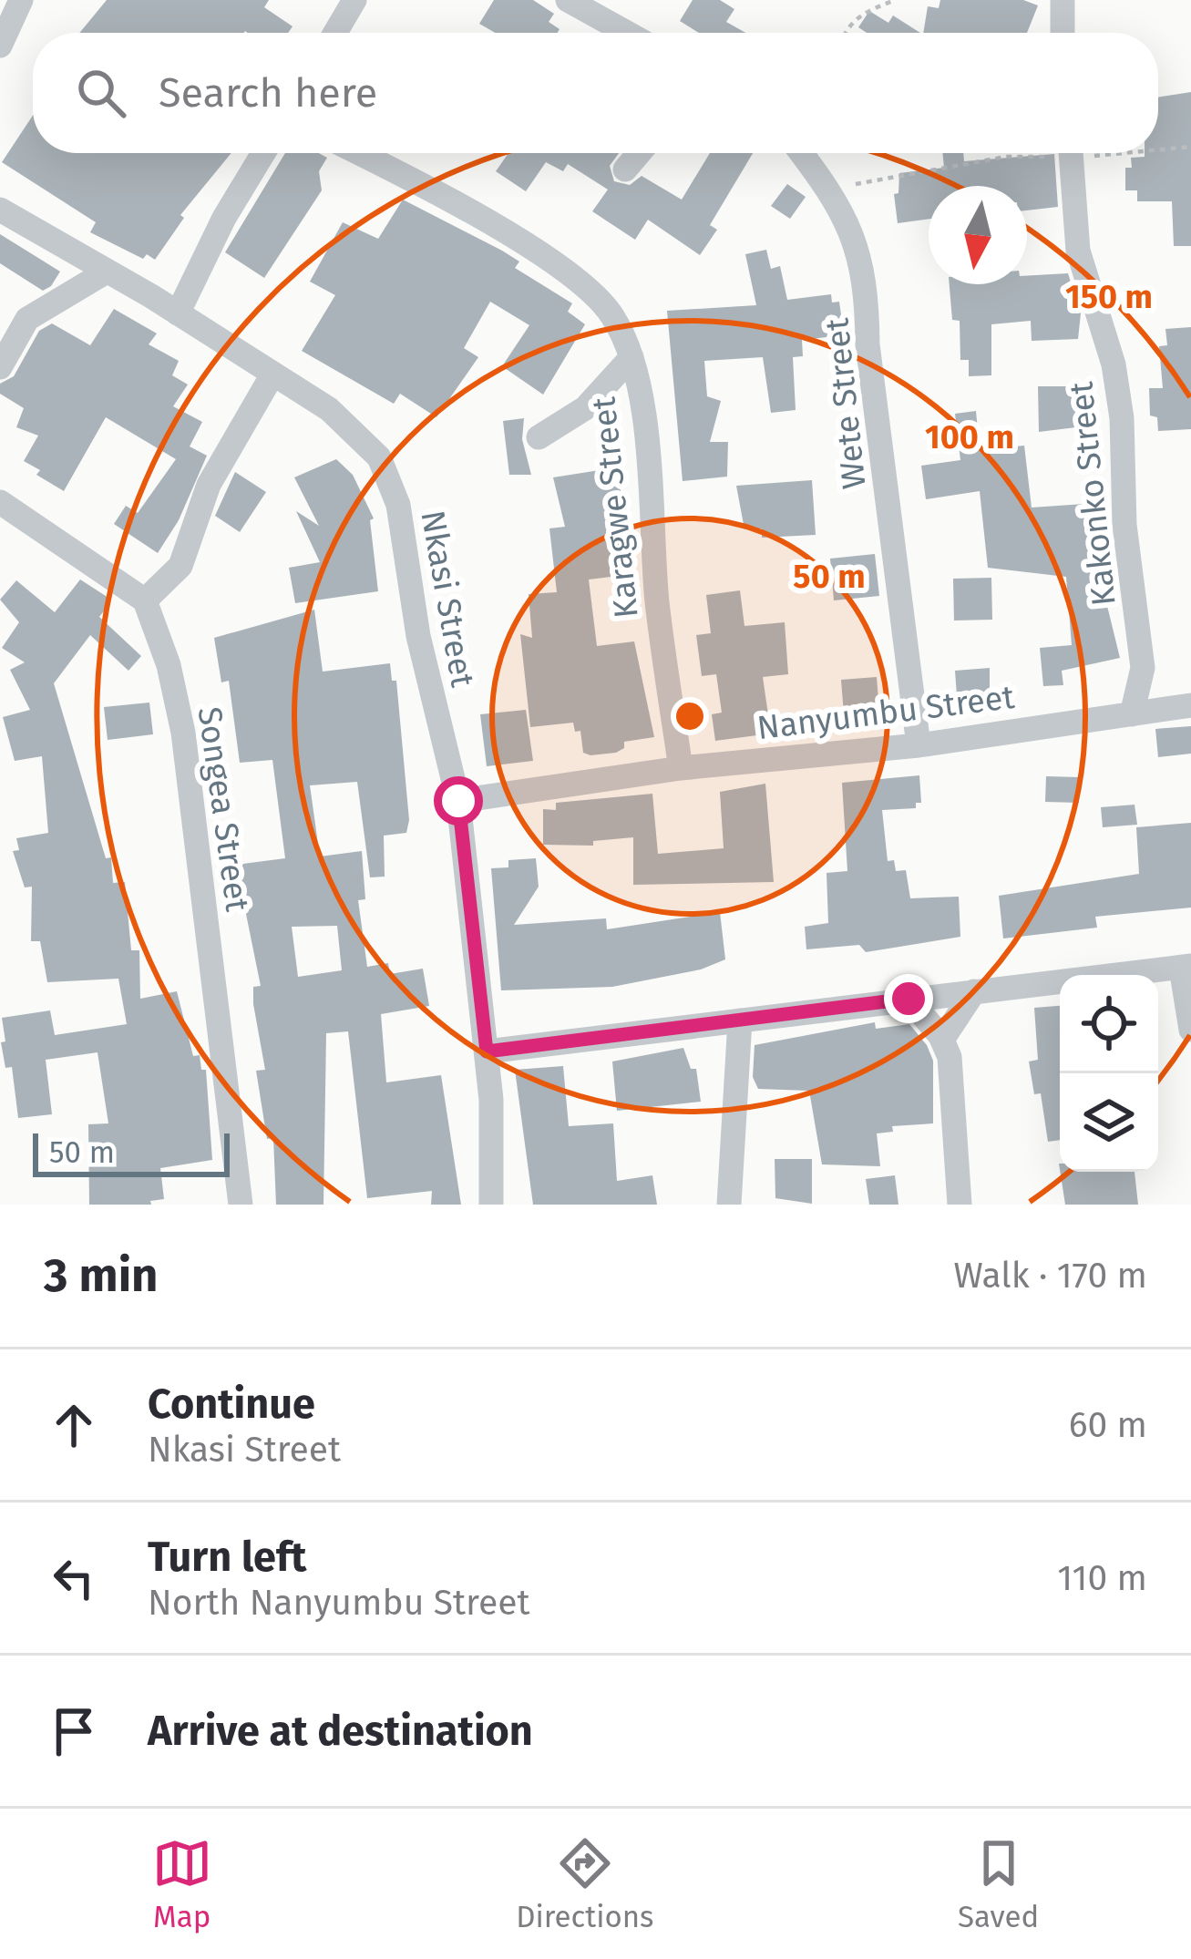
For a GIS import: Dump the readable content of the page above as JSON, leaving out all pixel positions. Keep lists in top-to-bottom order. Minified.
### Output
{"streets":{"street":["Wete Street","Kakonko Street","Karagwe Street","Nkasi Street","Nanyumbu Street","Songea Street"]},"crossings":[["Wete Street","Nanyumbu Street"],["Kakonko Street","Nanyumbu Street"],["Karagwe Street","Nanyumbu Street"],["Nkasi Street","Nanyumbu Street"]],"scale_bar":"50 m","north":"bottom","page":{"search":"Search here","scale":"50 m","heading":["3 min","Walk · 170 m"],"list":[["Continue","Nkasi Street","60 m"],["Turn left","North Nanyumbu Street","110 m"],"Arrive at destination"],"nav":["Map","Directions","Saved"]},"rings":["150 m","100 m","50 m"]}
